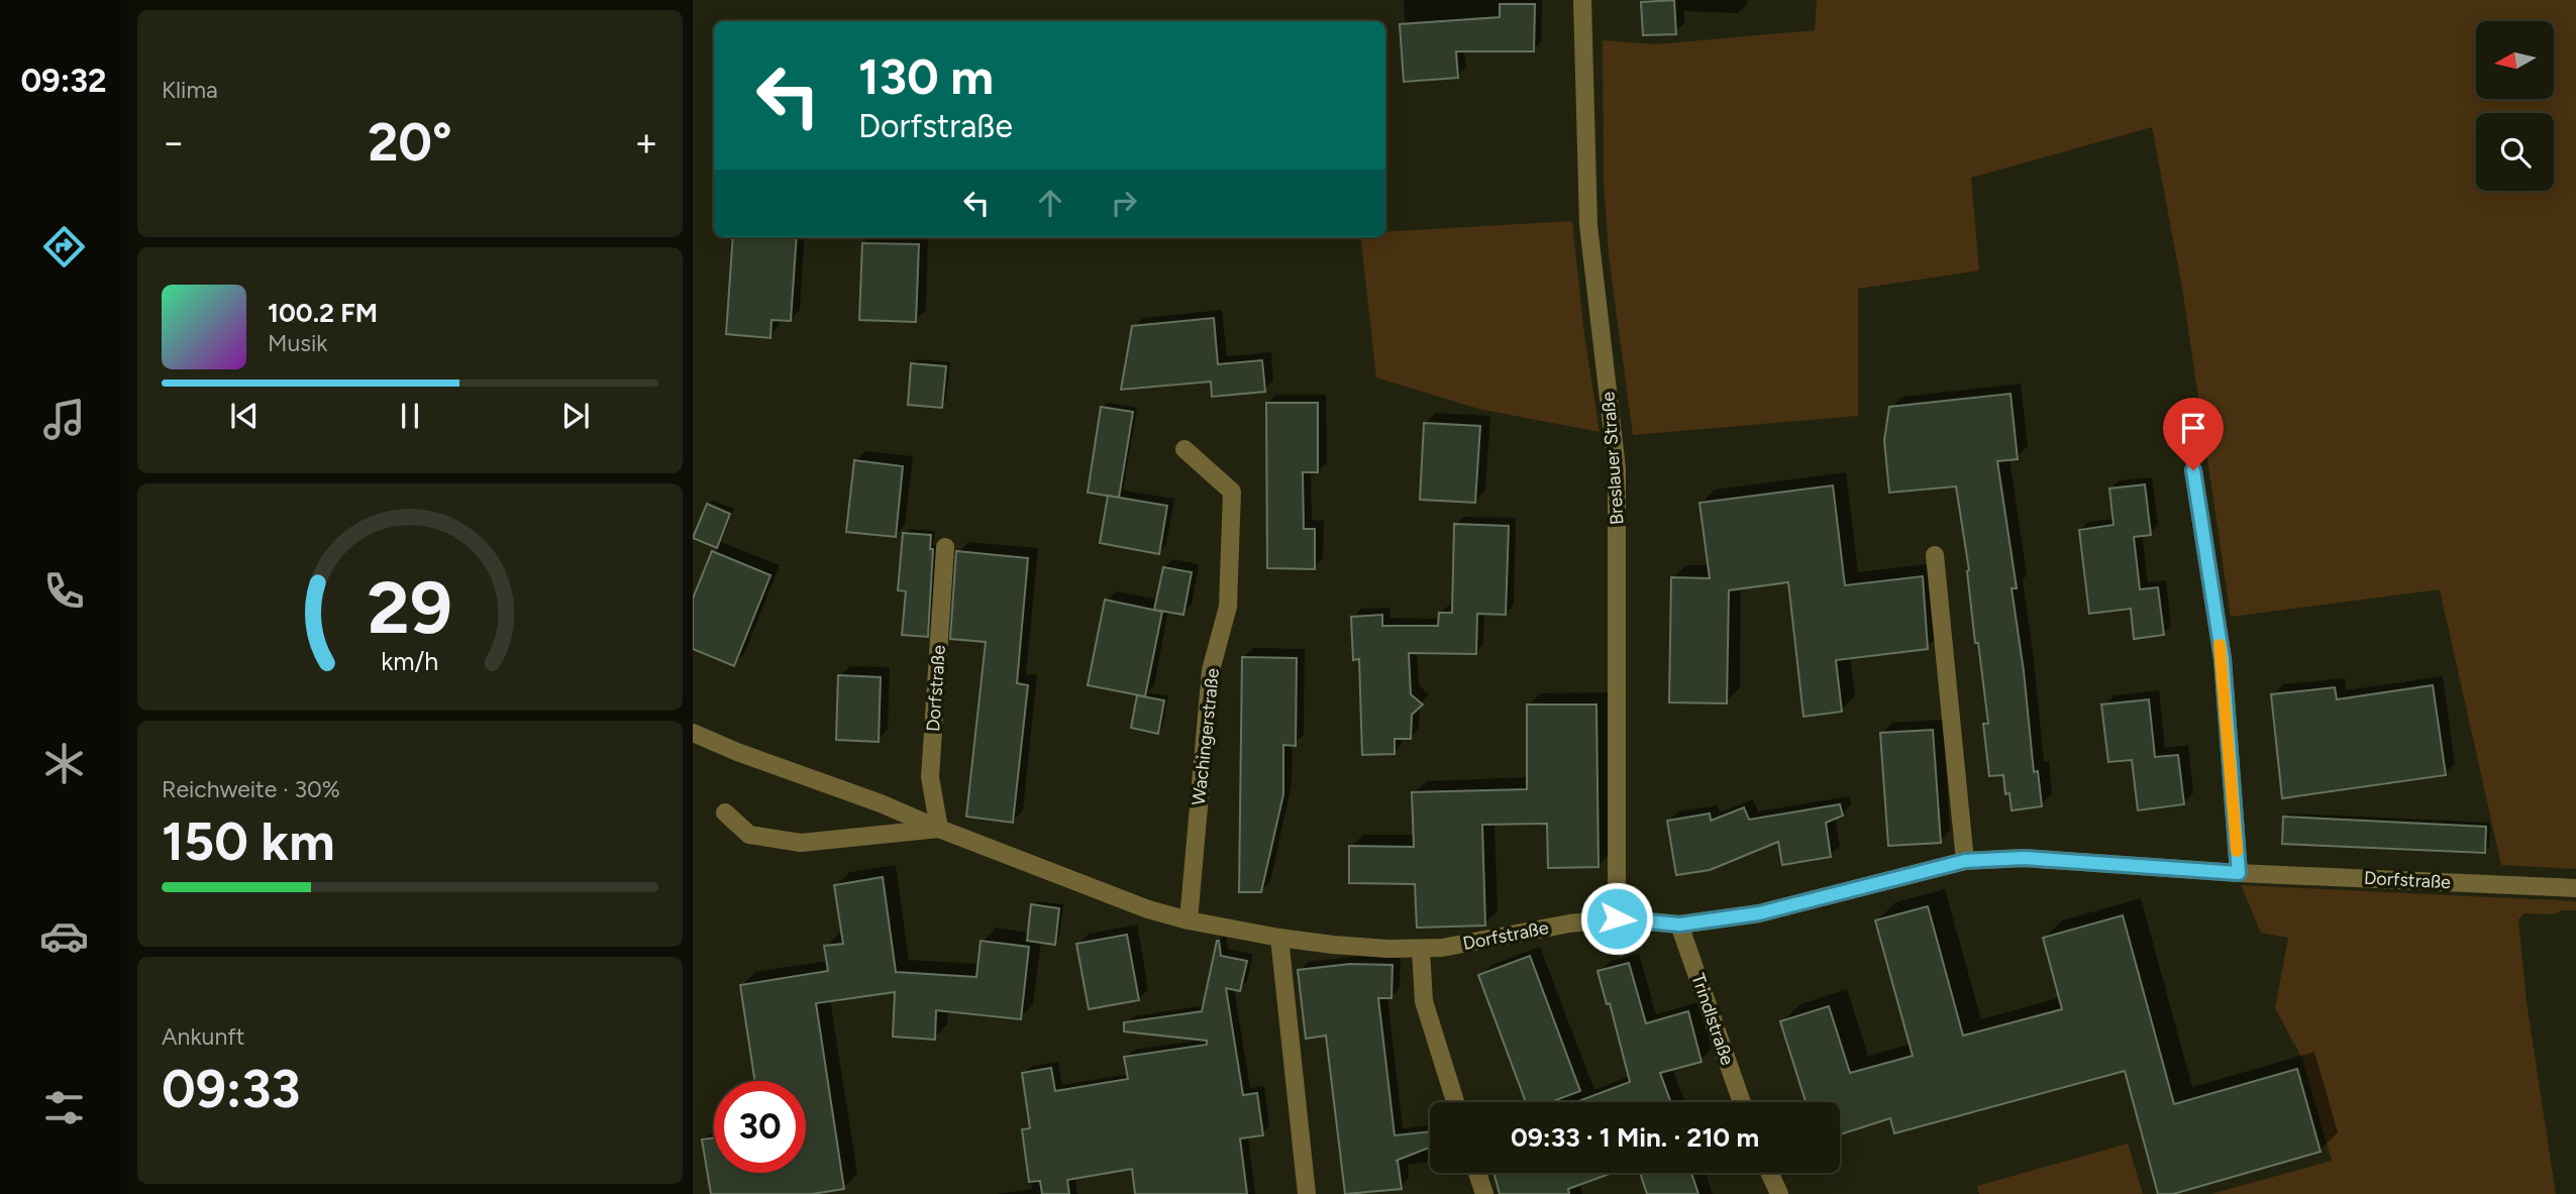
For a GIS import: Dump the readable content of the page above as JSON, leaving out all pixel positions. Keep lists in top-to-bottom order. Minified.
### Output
{"streets":{"street":["Breslauer Straße","Dorfstraße","Wachingerstraße","Trindlstraße"]},"crossings":[["Breslauer Straße","Dorfstraße"],["Dorfstraße","Wachingerstraße"],["Dorfstraße","Trindlstraße"]],"north":"left","page":{"tabs":"09:32","tile":["Klima",["Reichweite · 30%","150 km"],["Ankunft","09:33"]],"turn":["130 m","Dorfstraße"],"heat":["−","20°","+"],"song":["100.2 FM","Musik"],"limit":"30","trip":"09:33 · 1 Min. · 210 m","gauge":["29","km/h"]}}
